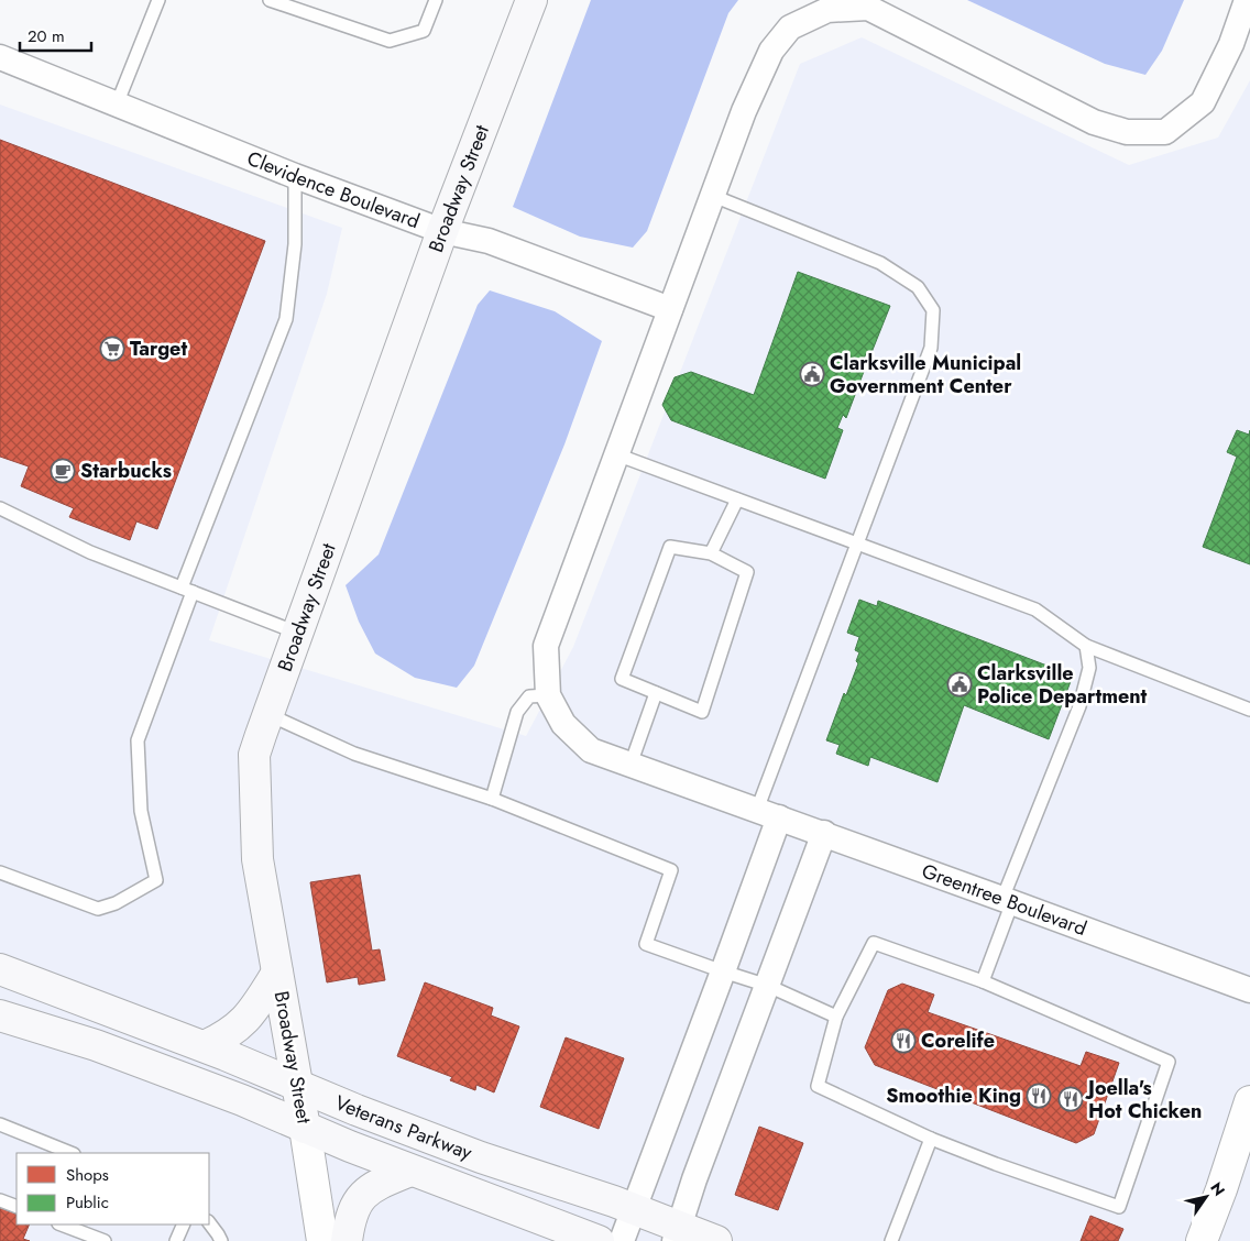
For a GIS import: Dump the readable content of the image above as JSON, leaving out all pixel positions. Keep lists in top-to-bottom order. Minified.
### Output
{"streets":{"main road":["Broadway Street","Veterans Parkway"],"street":["Clevidence Boulevard","Greentree Boulevard"]},"crossings":[["Clevidence Boulevard","Broadway Street"],["Broadway Street","Veterans Parkway"]],"places":{"supermarket":["Target"],"public building":["Clarksville Municipal Government Center","Clarksville Police Department"],"cafe":["Starbucks"],"restaurant":["Corelife","Smoothie King","Joella's Hot Chicken"]},"legend":["Shops","Public"],"scale_bar":"20 m","north":"top right"}
